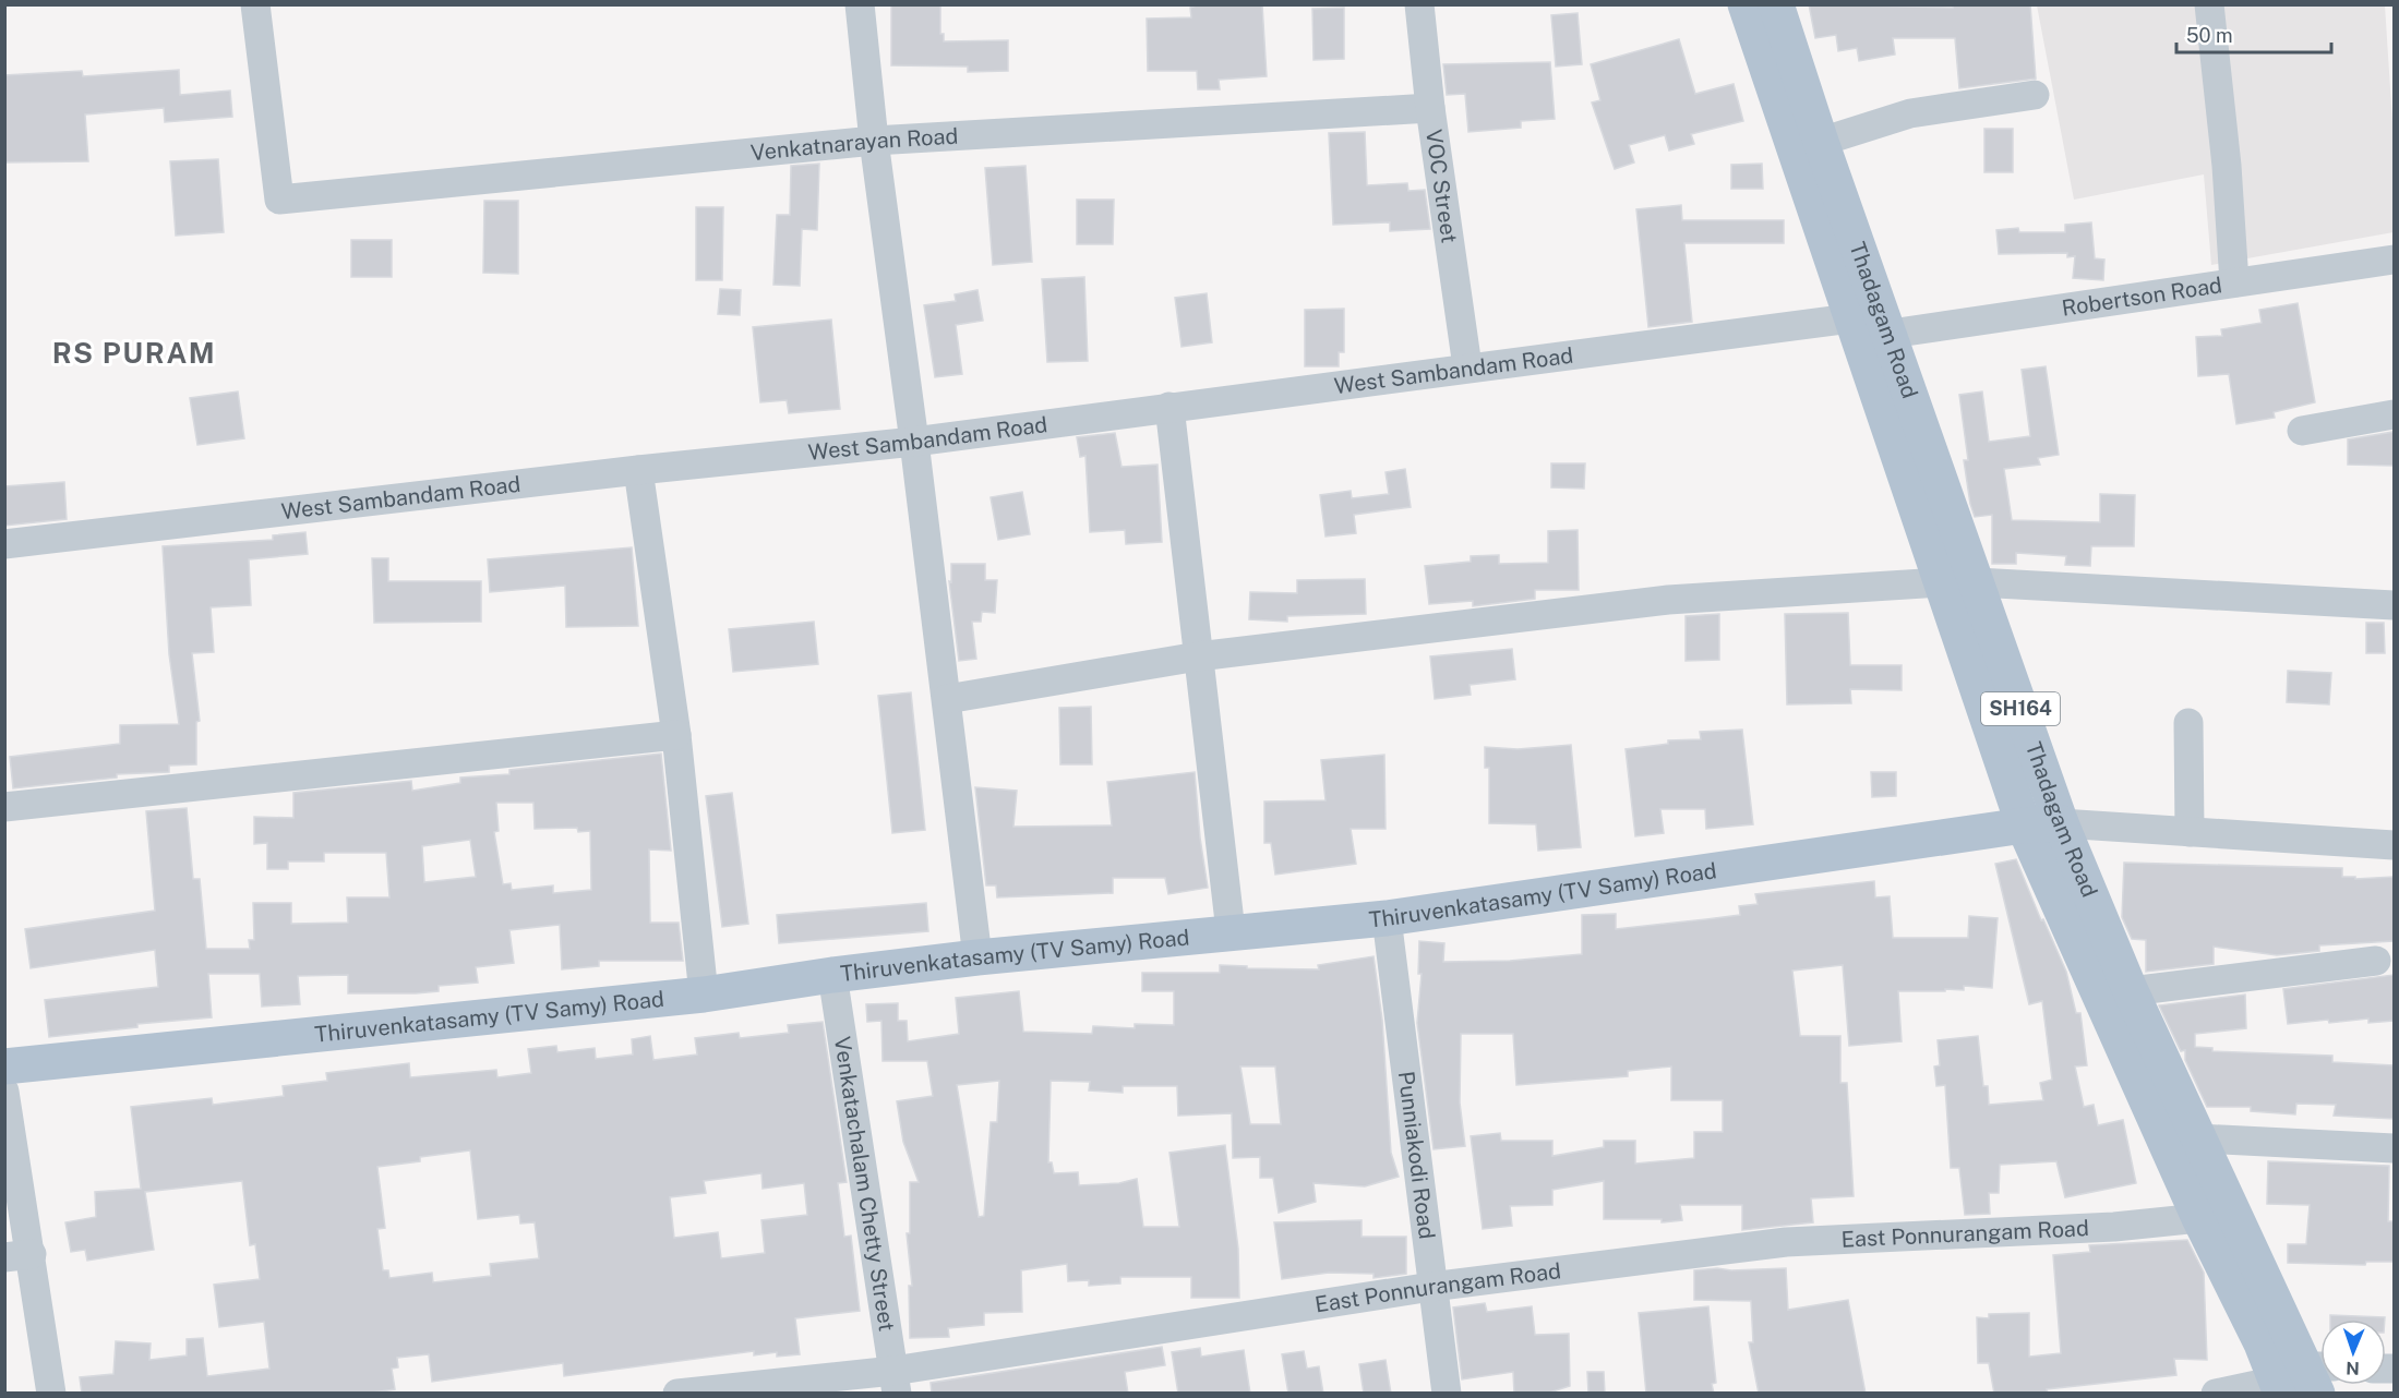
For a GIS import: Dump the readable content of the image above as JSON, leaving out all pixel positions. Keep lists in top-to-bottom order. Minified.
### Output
{"streets":{"main road":["Thadagam Road","SH164","Thiruvenkatasamy (TV Samy) Road"],"street":["Venkatnarayan Road","VOC Street","Robertson Road","West Sambandam Road","Punniakodi Road","Venkatachalam Chetty Street","East Ponnurangam Road"]},"crossings":[["Venkatnarayan Road","VOC Street"],["VOC Street","West Sambandam Road"],["Robertson Road","Thadagam Road"],["Thadagam Road","West Sambandam Road"],["Thadagam Road","Thiruvenkatasamy (TV Samy) Road"],["Thadagam Road","East Ponnurangam Road"],["Thiruvenkatasamy (TV Samy) Road","Punniakodi Road"],["Thiruvenkatasamy (TV Samy) Road","Venkatachalam Chetty Street"],["Punniakodi Road","East Ponnurangam Road"],["Venkatachalam Chetty Street","East Ponnurangam Road"]],"districts":["RS PURAM"],"scale_bar":"50 m","north":"bottom"}
